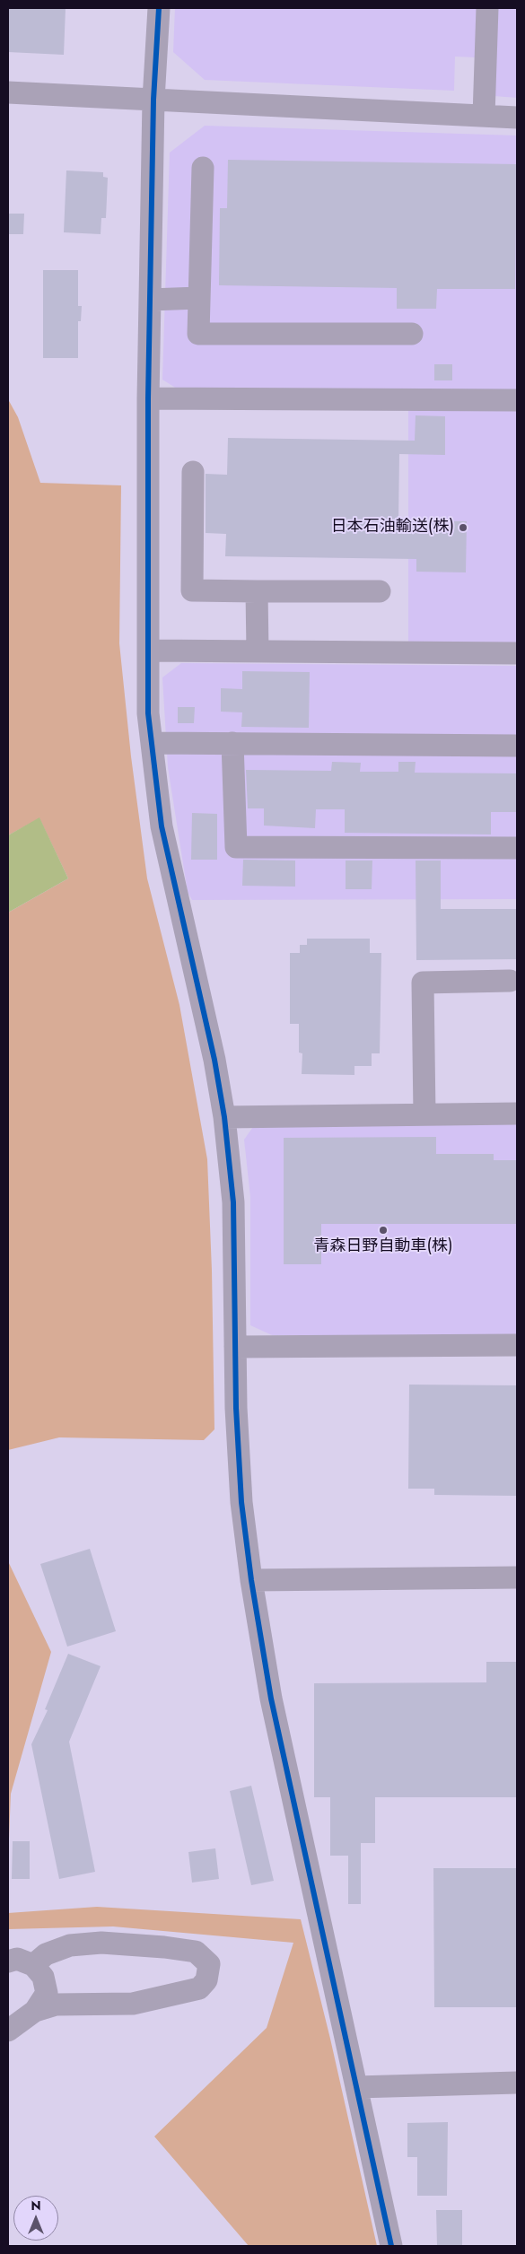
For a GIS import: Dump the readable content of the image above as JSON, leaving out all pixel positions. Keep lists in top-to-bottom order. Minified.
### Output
{"places":["日本石油輸送(株)","青森日野自動車(株)"],"north":"top"}
